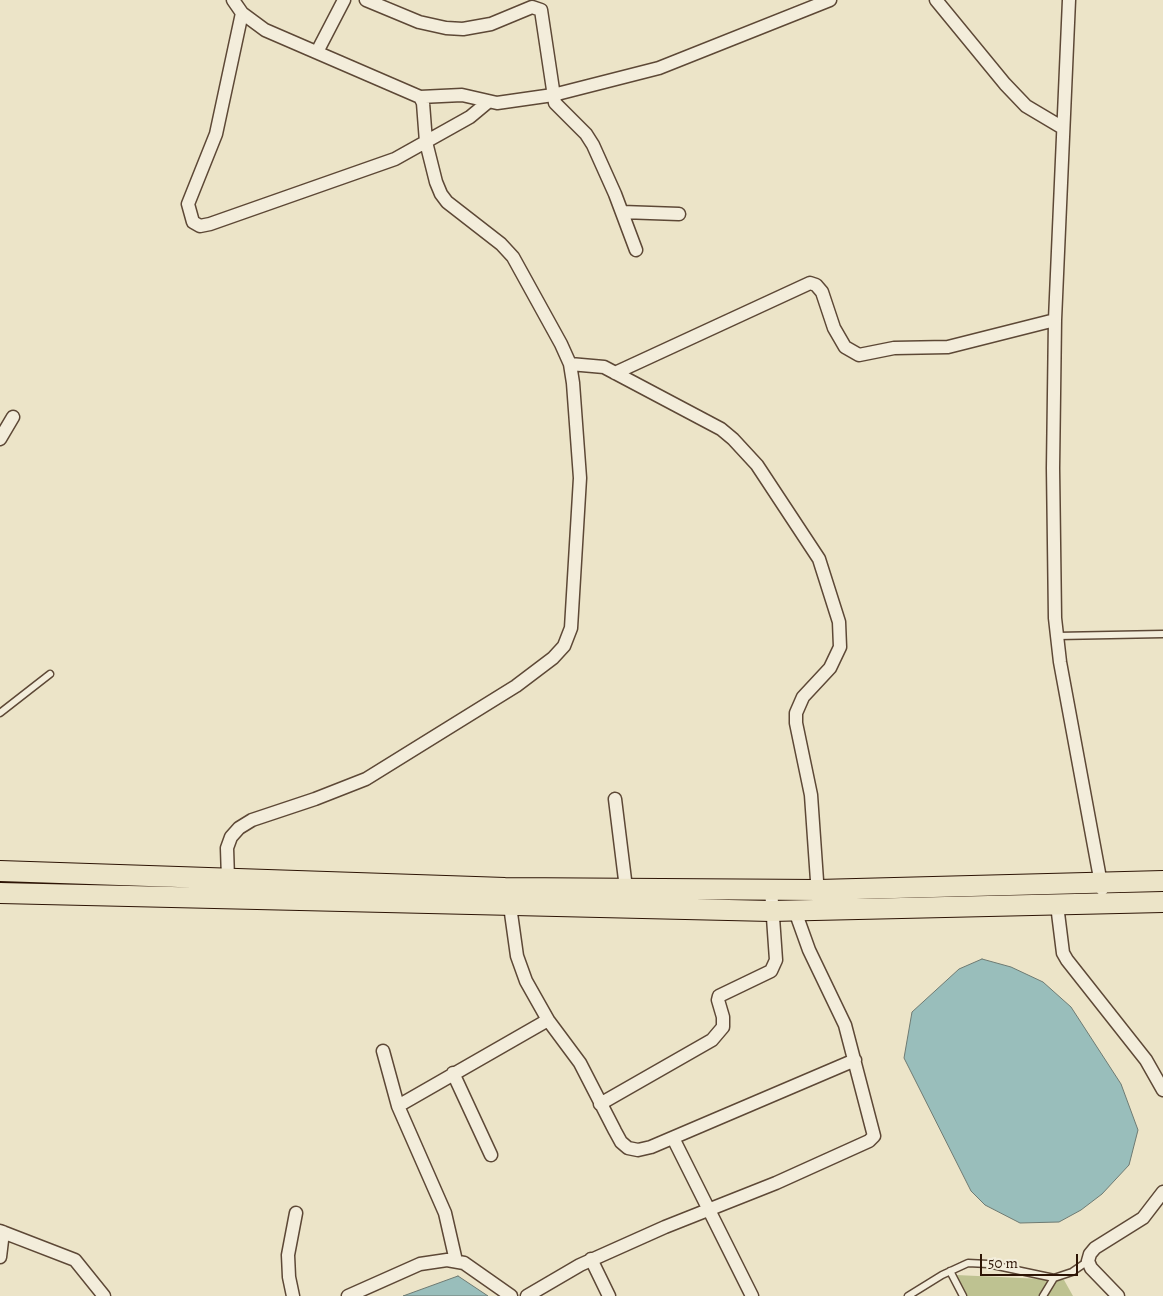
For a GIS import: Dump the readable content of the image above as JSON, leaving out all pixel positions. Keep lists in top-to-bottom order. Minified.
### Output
{"scale_bar":"50 m"}
